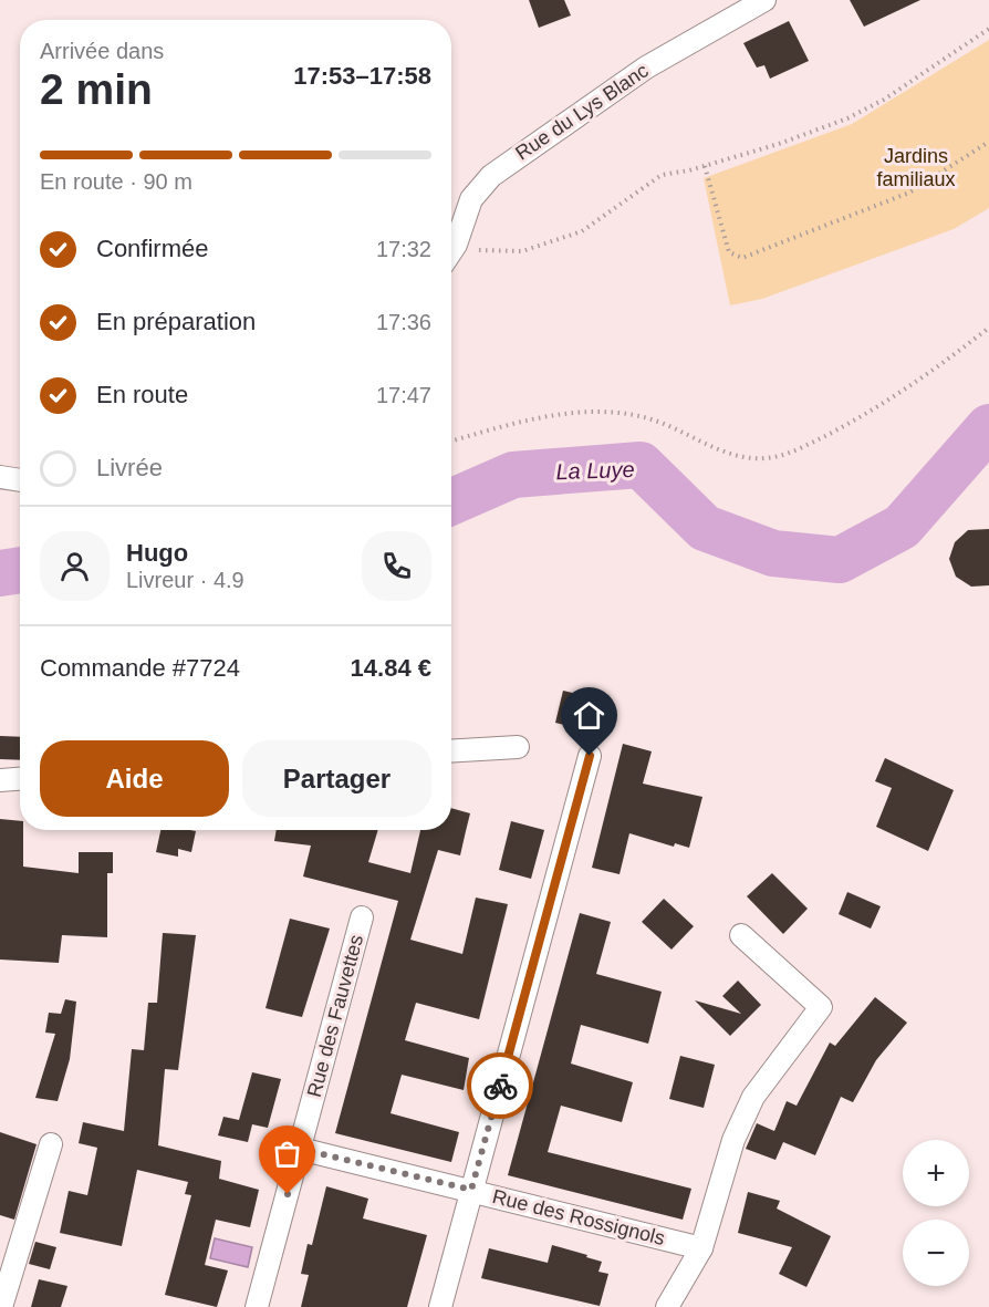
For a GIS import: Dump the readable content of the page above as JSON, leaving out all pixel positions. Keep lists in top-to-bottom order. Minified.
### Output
{"streets":{"street":["Rue du Lys Blanc","Rue des Fauvettes","Rue des Rossignols"]},"crossings":[["Rue des Fauvettes","Rue des Rossignols"]],"water":["La Luye"],"parks":["Jardins familiaux"],"page":{"heading":["2 min","Arrivée dans","17:53–17:58"],"panel":["Hugo","Livreur · 4.9","Commande #7724","14.84 €"],"bar":"En route · 90 m","list":[["Confirmée","17:32"],["En préparation","17:36"],["En route","17:47"],"Livrée"],"buttons":["Aide","Partager"],"map_buttons":["+","−"]}}
